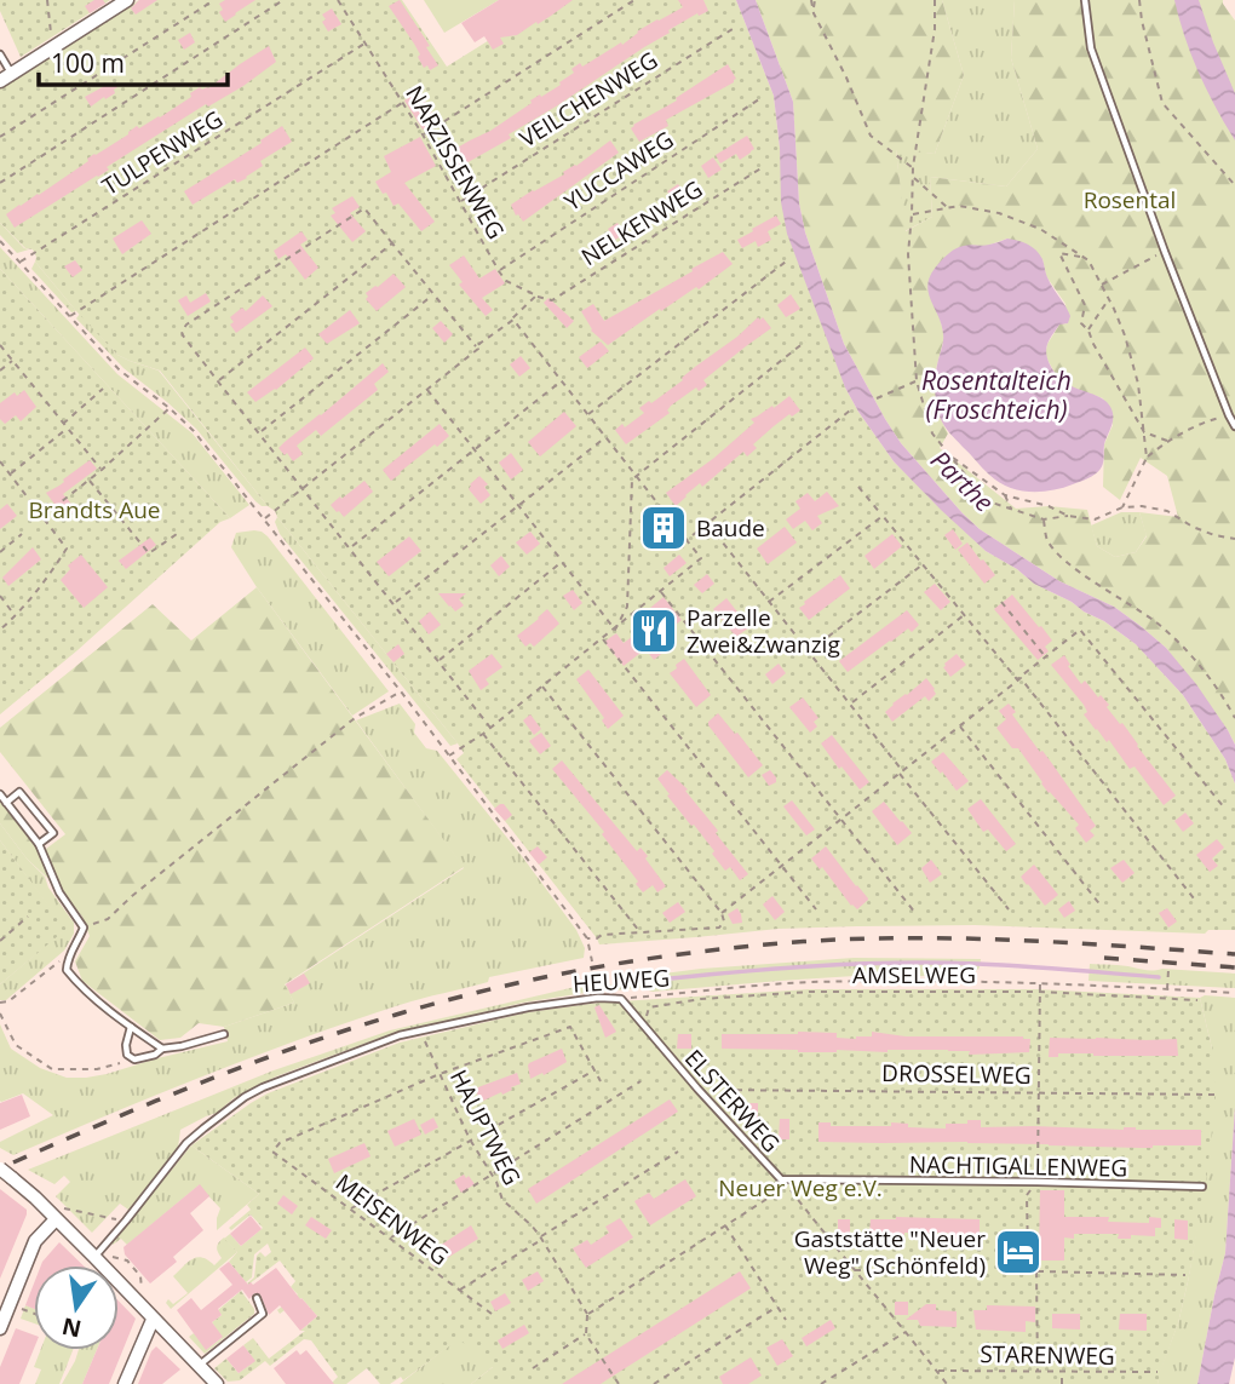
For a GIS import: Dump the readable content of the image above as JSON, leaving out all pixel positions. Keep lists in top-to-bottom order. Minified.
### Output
{"streets":{"lane":["HEUWEG","ELSTERWEG","NACHTIGALLENWEG"],"path":["VEILCHENWEG","TULPENWEG","NARZISSENWEG","YUCCAWEG","NELKENWEG","AMSELWEG","DROSSELWEG","HAUPTWEG","MEISENWEG","STARENWEG"]},"crossings":[["VEILCHENWEG","NARZISSENWEG"],["TULPENWEG","NARZISSENWEG"],["NARZISSENWEG","YUCCAWEG"],["NARZISSENWEG","NELKENWEG"],["AMSELWEG","ELSTERWEG"],["HEUWEG","ELSTERWEG"],["HEUWEG","HAUPTWEG"],["DROSSELWEG","ELSTERWEG"],["ELSTERWEG","NACHTIGALLENWEG"],["HAUPTWEG","MEISENWEG"]],"water":["Rosentalteich (Froschteich)","Parthe"],"parks":["Rosental","Brandts Aue","Neuer Weg e.V."],"places":{"building":["Baude"],"restaurant":["Parzelle Zwei&Zwanzig"],"hotel":["Gaststätte \"Neuer Weg\" (Schönfeld)"]},"scale_bar":"100 m","north":"bottom"}
